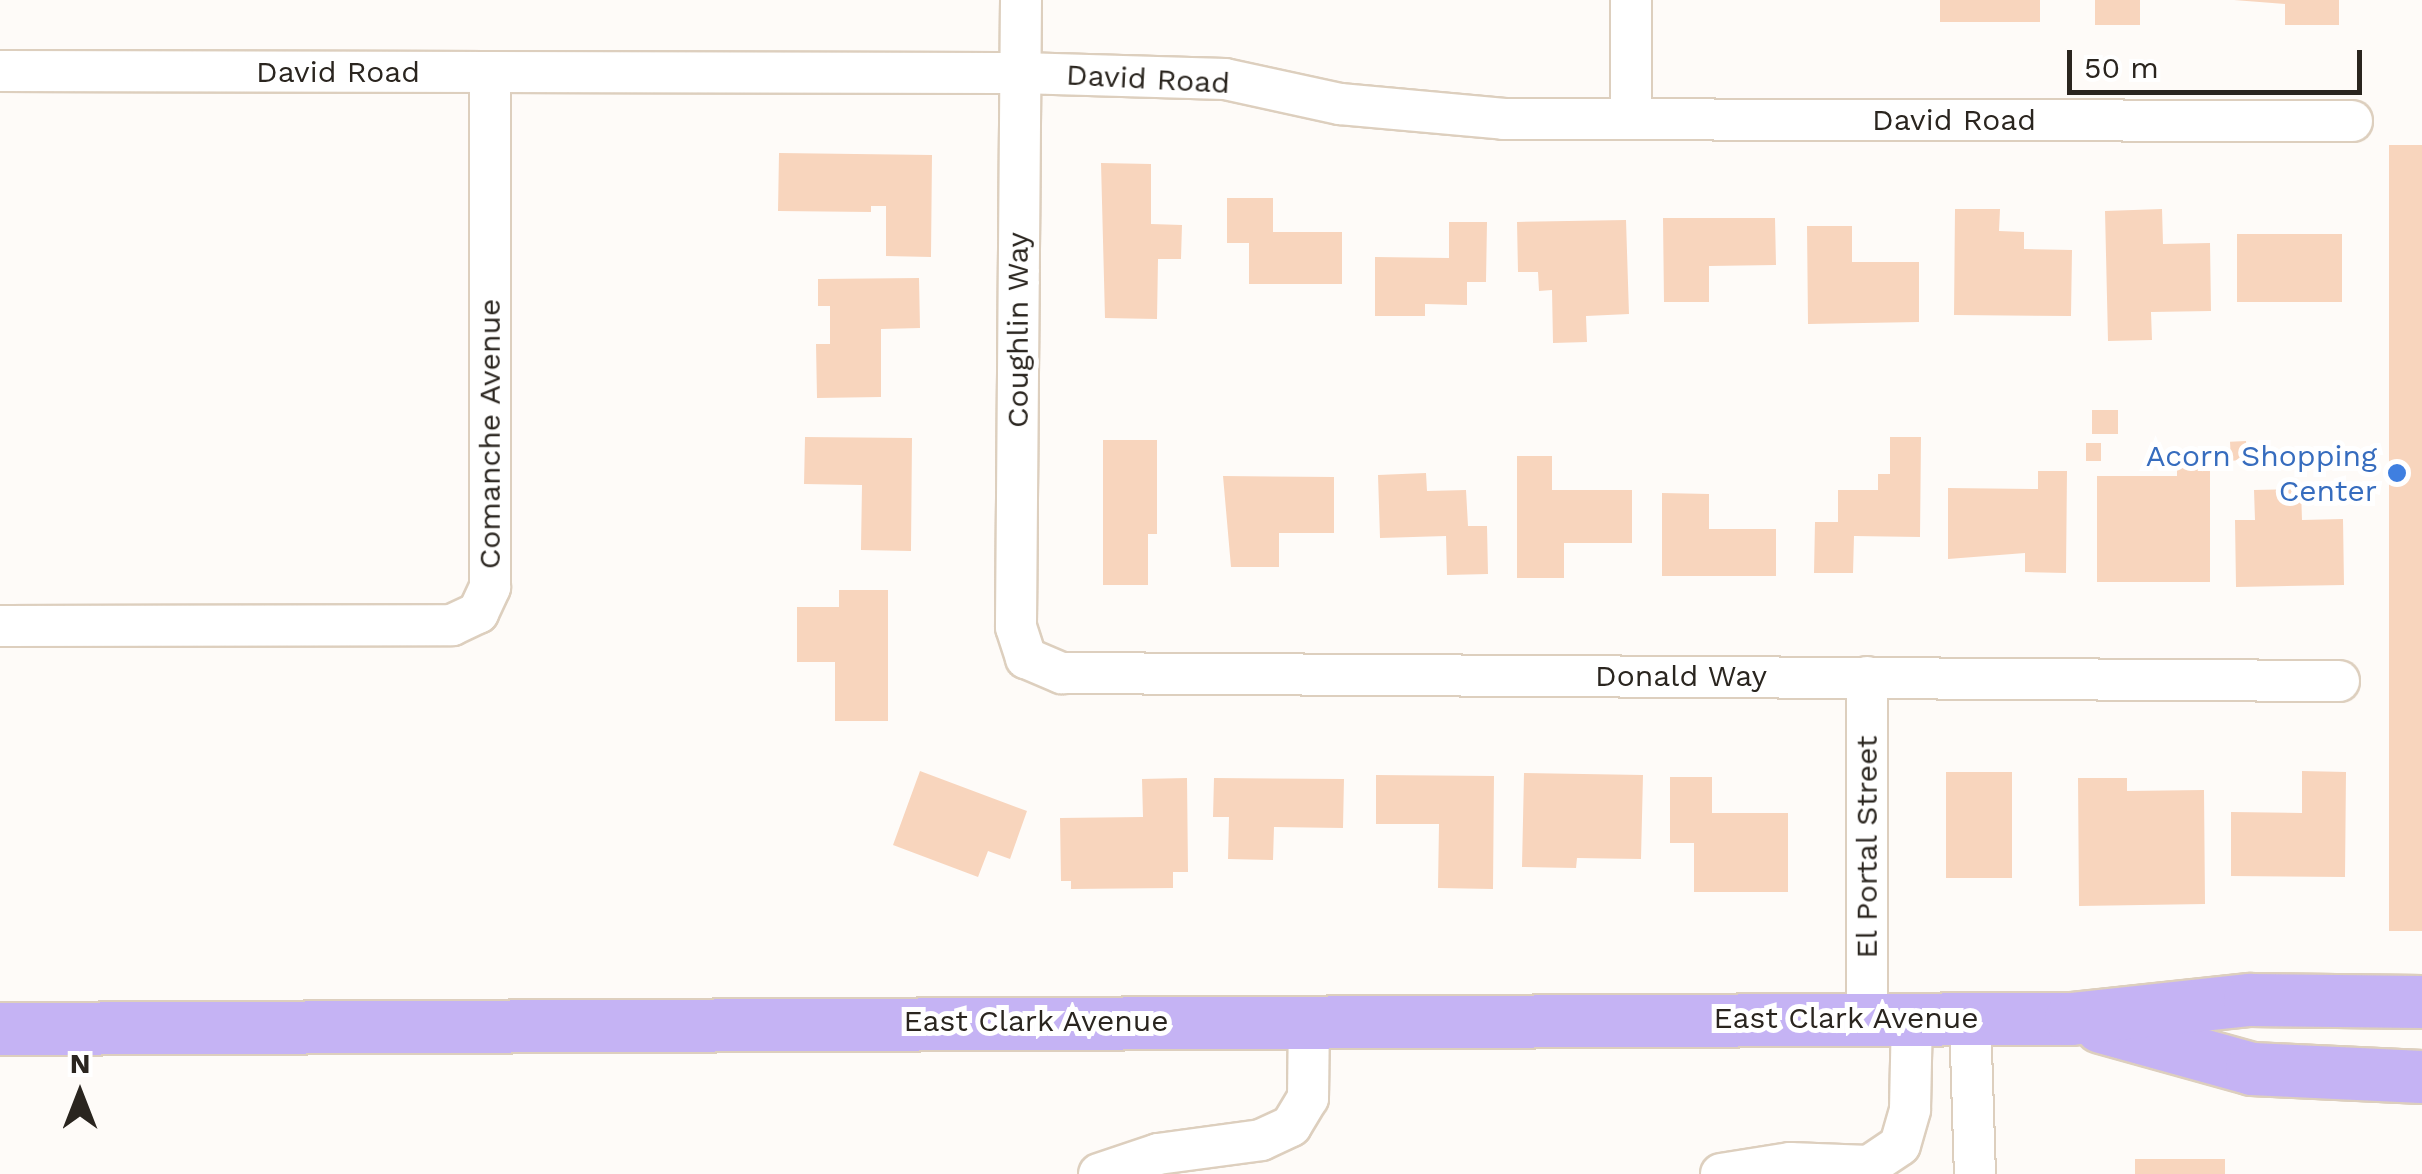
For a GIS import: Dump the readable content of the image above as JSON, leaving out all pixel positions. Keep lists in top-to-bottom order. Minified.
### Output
{"streets":{"main road":["East Clark Avenue"],"street":["David Road","Coughlin Way","Comanche Avenue","Donald Way","El Portal Street"]},"crossings":[["David Road","Coughlin Way"],["David Road","Comanche Avenue"],["Coughlin Way","Donald Way"],["Donald Way","El Portal Street"],["El Portal Street","East Clark Avenue"]],"places":["Acorn Shopping Center"],"scale_bar":"50 m","north":"top"}
